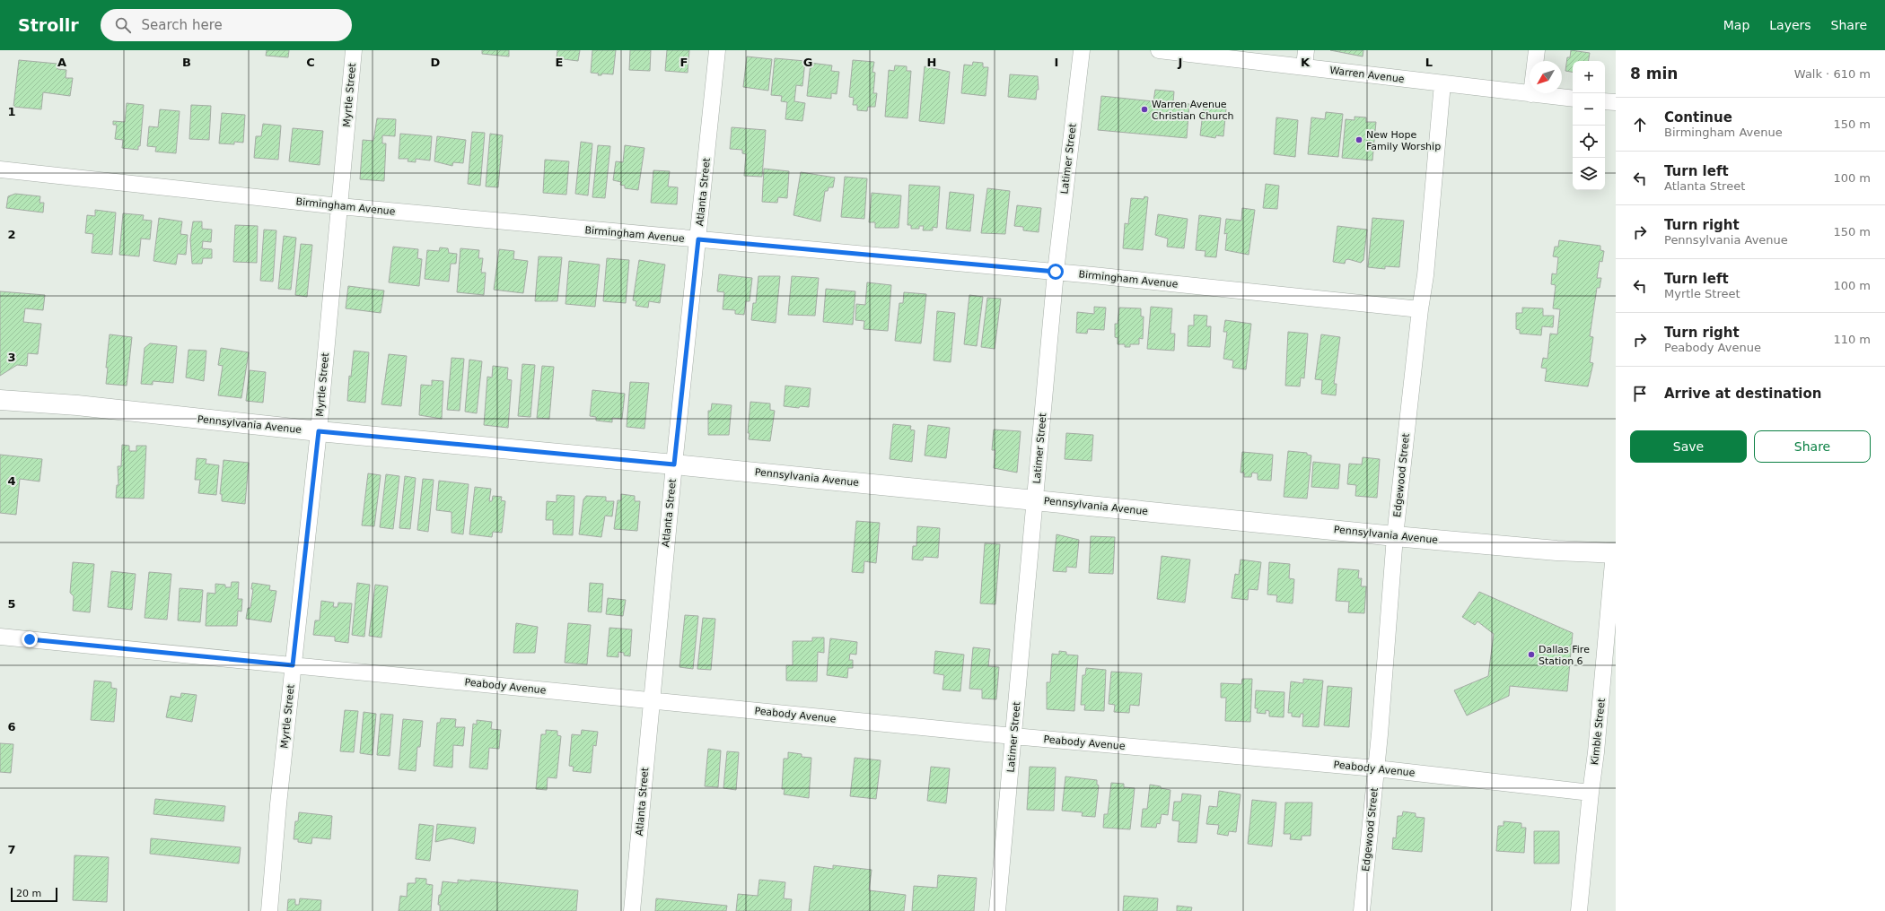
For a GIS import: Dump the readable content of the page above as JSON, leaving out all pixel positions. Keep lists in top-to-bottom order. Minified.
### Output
{"streets":{"street":["Warren Avenue","Myrtle Street","Latimer Street","Atlanta Street","Birmingham Avenue","Pennsylvania Avenue","Edgewood Street","Peabody Avenue","Kimble Street"]},"crossings":[["Warren Avenue","Edgewood Street"],["Myrtle Street","Birmingham Avenue"],["Myrtle Street","Pennsylvania Avenue"],["Myrtle Street","Peabody Avenue"],["Latimer Street","Birmingham Avenue"],["Latimer Street","Pennsylvania Avenue"],["Latimer Street","Peabody Avenue"],["Atlanta Street","Birmingham Avenue"],["Atlanta Street","Pennsylvania Avenue"],["Atlanta Street","Peabody Avenue"],["Birmingham Avenue","Edgewood Street"],["Pennsylvania Avenue","Edgewood Street"],["Pennsylvania Avenue","Kimble Street"],["Edgewood Street","Peabody Avenue"],["Peabody Avenue","Kimble Street"]],"places":["Warren Avenue Christian Church","New Hope Family Worship","Dallas Fire Station 6"],"scale_bar":"20 m","north":"bottom left","page":{"header":"Strollr","search":"Search here","nav":["Map","Layers","Share"],"heading":["8 min","Walk · 610 m"],"map_buttons":["+","−"],"list":[["Continue","Birmingham Avenue","150 m"],["Turn left","Atlanta Street","100 m"],["Turn right","Pennsylvania Avenue","150 m"],["Turn left","Myrtle Street","100 m"],["Turn right","Peabody Avenue","110 m"],"Arrive at destination"],"buttons":["Save","Share"],"scale":"20 m"},"grid":{"columns":["A","B","C","D","E","F","G","H","I","J","K","L"],"rows":["1","2","3","4","5","6","7"]}}
